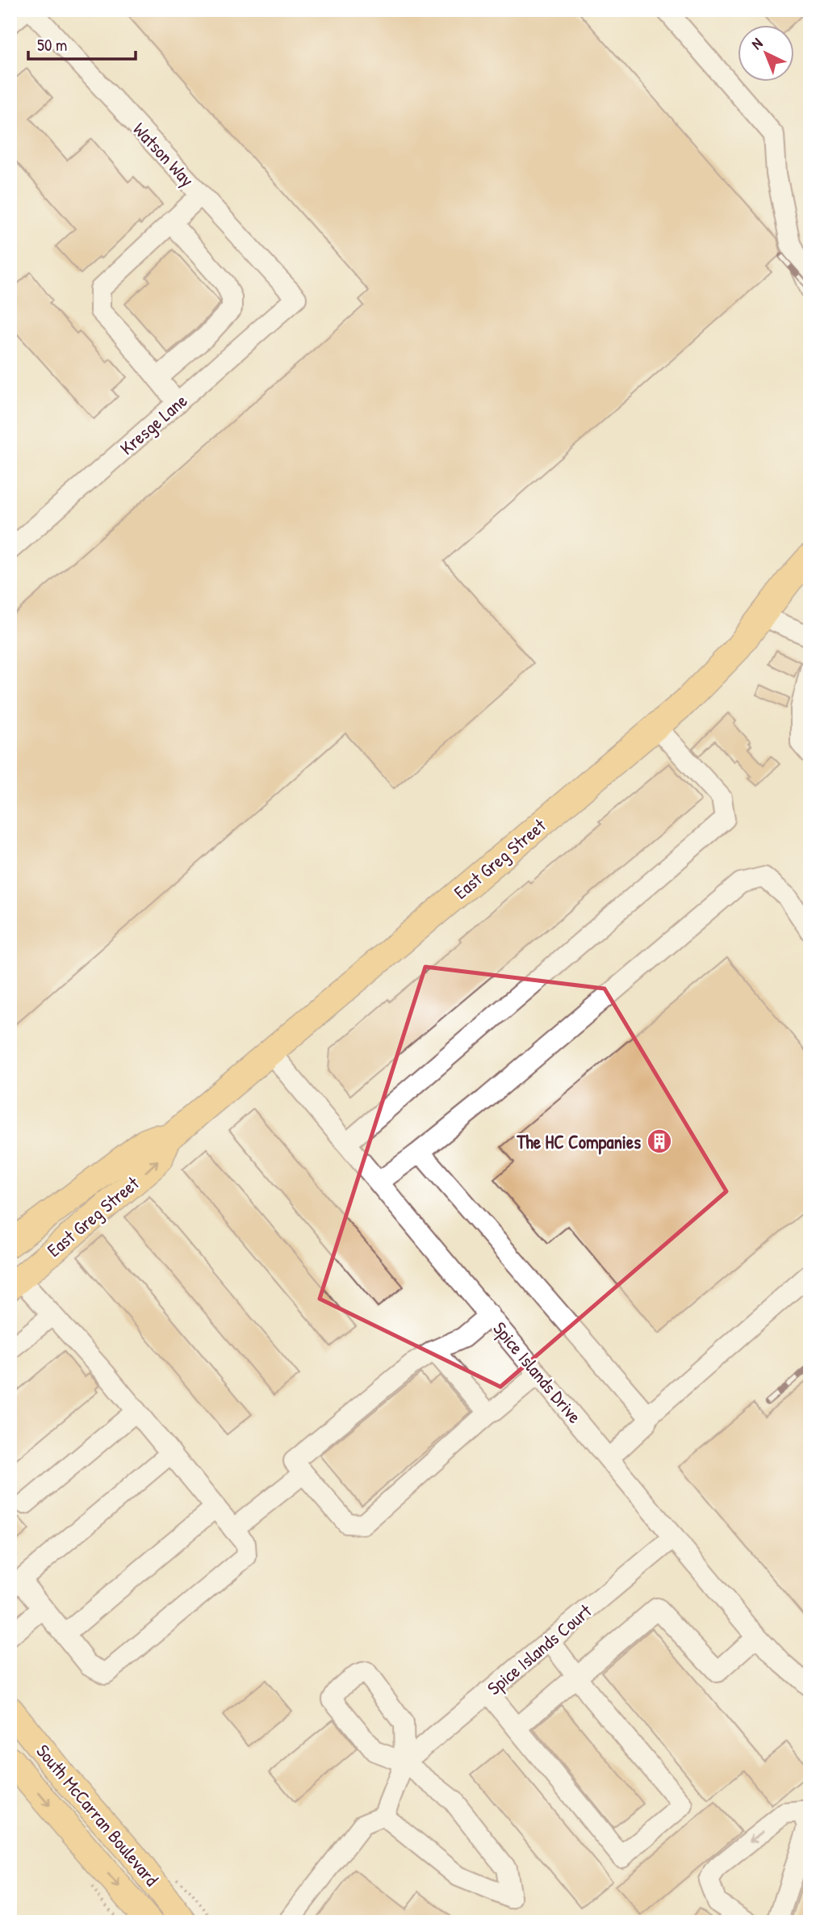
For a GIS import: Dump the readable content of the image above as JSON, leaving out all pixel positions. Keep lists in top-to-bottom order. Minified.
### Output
{"streets":{"main road":["East Greg Street","South McCarran Boulevard"],"street":["Watson Way","Kresge Lane","Spice Islands Drive","Spice Islands Court"]},"crossings":[["Watson Way","Kresge Lane"],["East Greg Street","Spice Islands Drive"],["Spice Islands Drive","Spice Islands Court"]],"places":{"building":["The HC Companies"]},"scale_bar":"50 m","north":"top left"}
